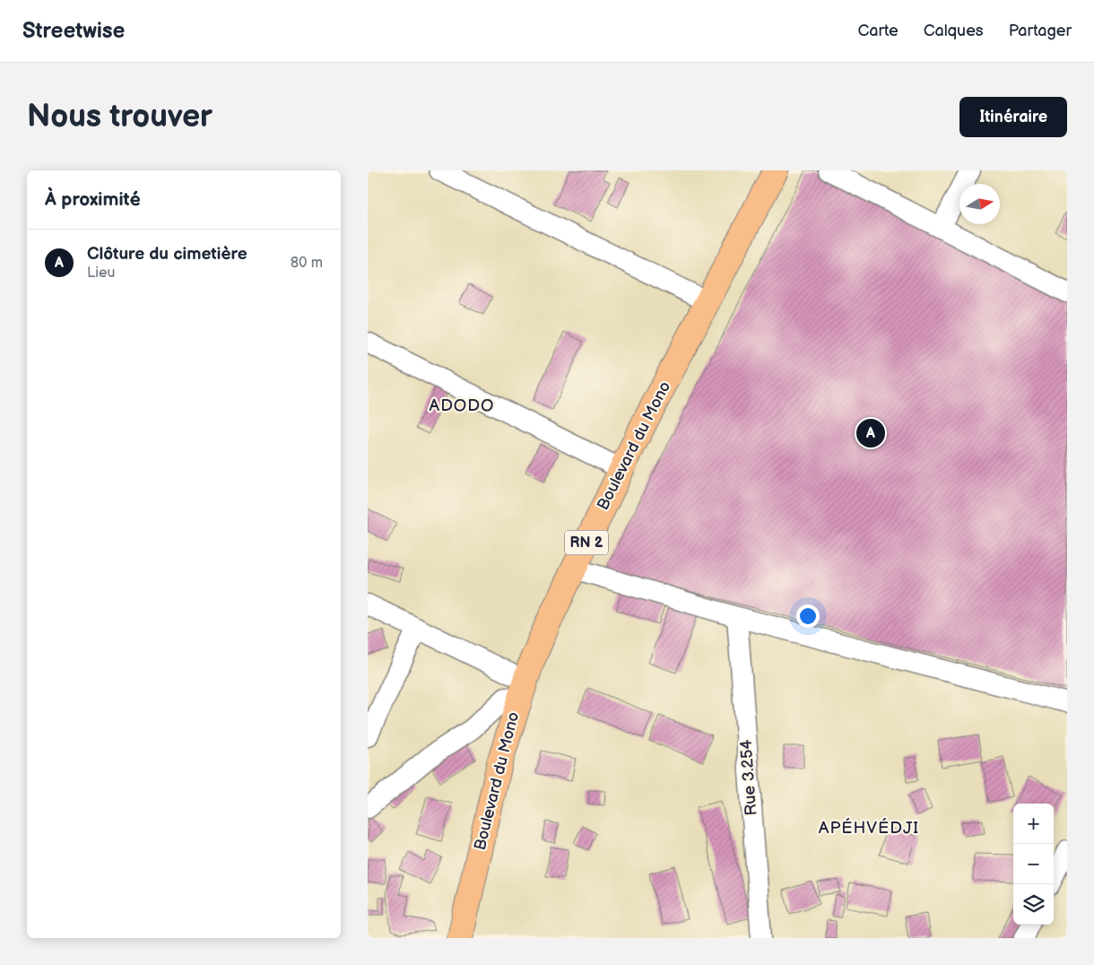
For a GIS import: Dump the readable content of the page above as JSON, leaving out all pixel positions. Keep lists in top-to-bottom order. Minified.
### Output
{"streets":{"main road":["Boulevard du Mono","RN 2"],"street":["Rue 3.254"]},"districts":["ADODO","APÉHVÉDJI"],"north":"right","page":{"header":"Streetwise","nav":["Carte","Calques","Partager"],"buttons":"Itinéraire","title":"Nous trouver","heading":"À proximité","list":[{"mark":"A","name":"Clôture du cimetière","note":"Lieu","value":"80 m"}],"pins":"A","map_buttons":["+","−"]}}
